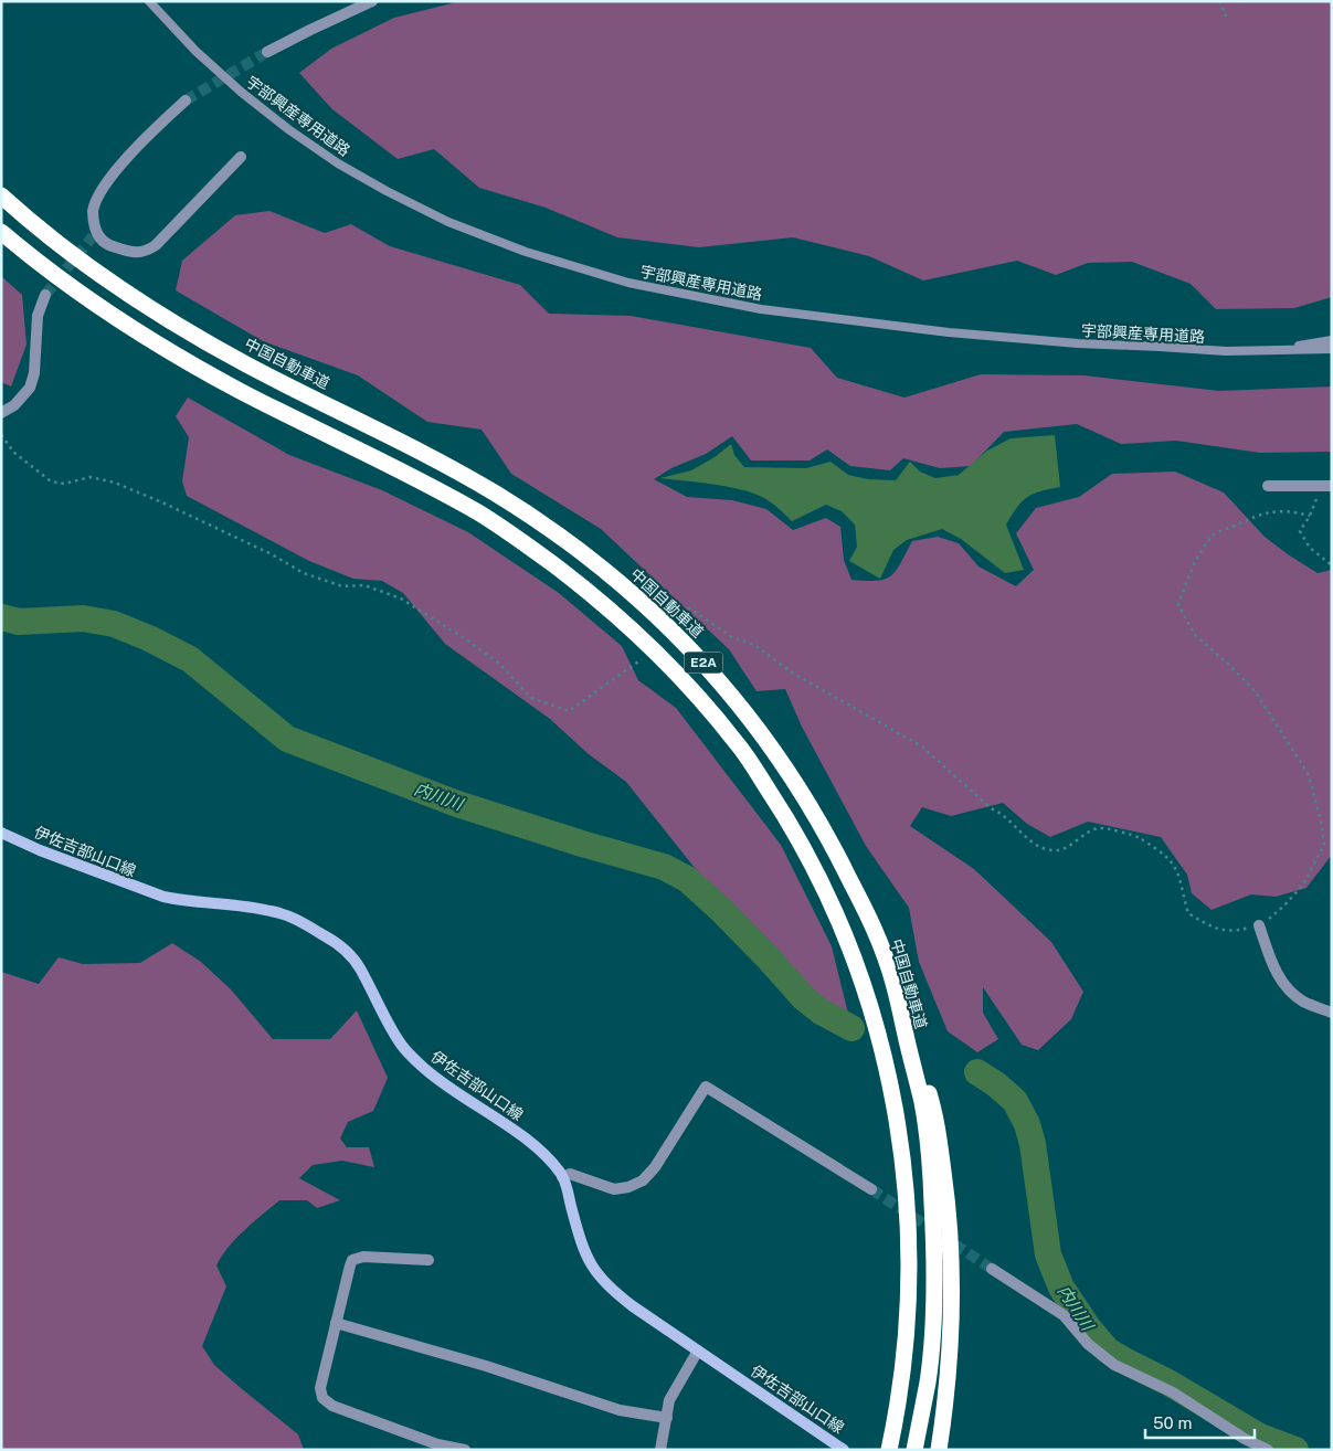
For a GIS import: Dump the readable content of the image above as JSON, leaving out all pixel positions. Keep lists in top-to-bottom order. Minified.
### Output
{"streets":{"highway":["中国自動車道","E2A"],"main road":["伊佐吉部山口線"],"lane":["宇部興産専用道路"]},"water":["内川川"],"scale_bar":"50 m"}
